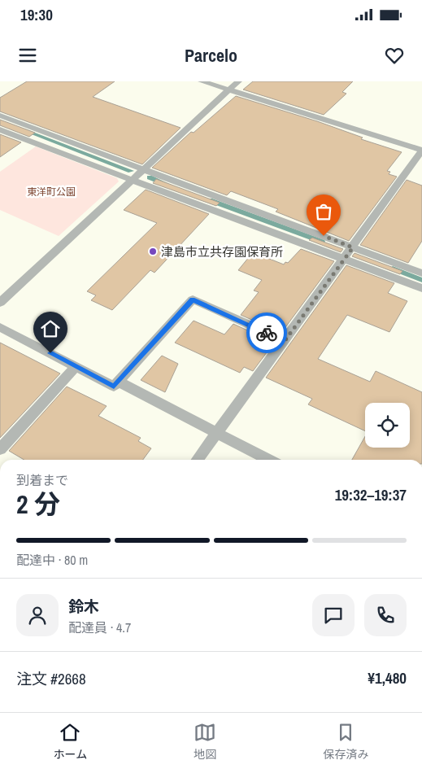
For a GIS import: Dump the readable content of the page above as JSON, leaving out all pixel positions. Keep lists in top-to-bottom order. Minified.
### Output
{"parks":["東洋町公園"],"places":["津島市立共存園保育所"],"page":{"status":"19:30","header":"Parcelo","heading":["2 分","到着まで","19:32–19:37"],"panel":["鈴木","配達員 · 4.7","注文 #2668","¥1,480"],"bar":"配達中 · 80 m","tabs":["ホーム","地図","保存済み"]}}
